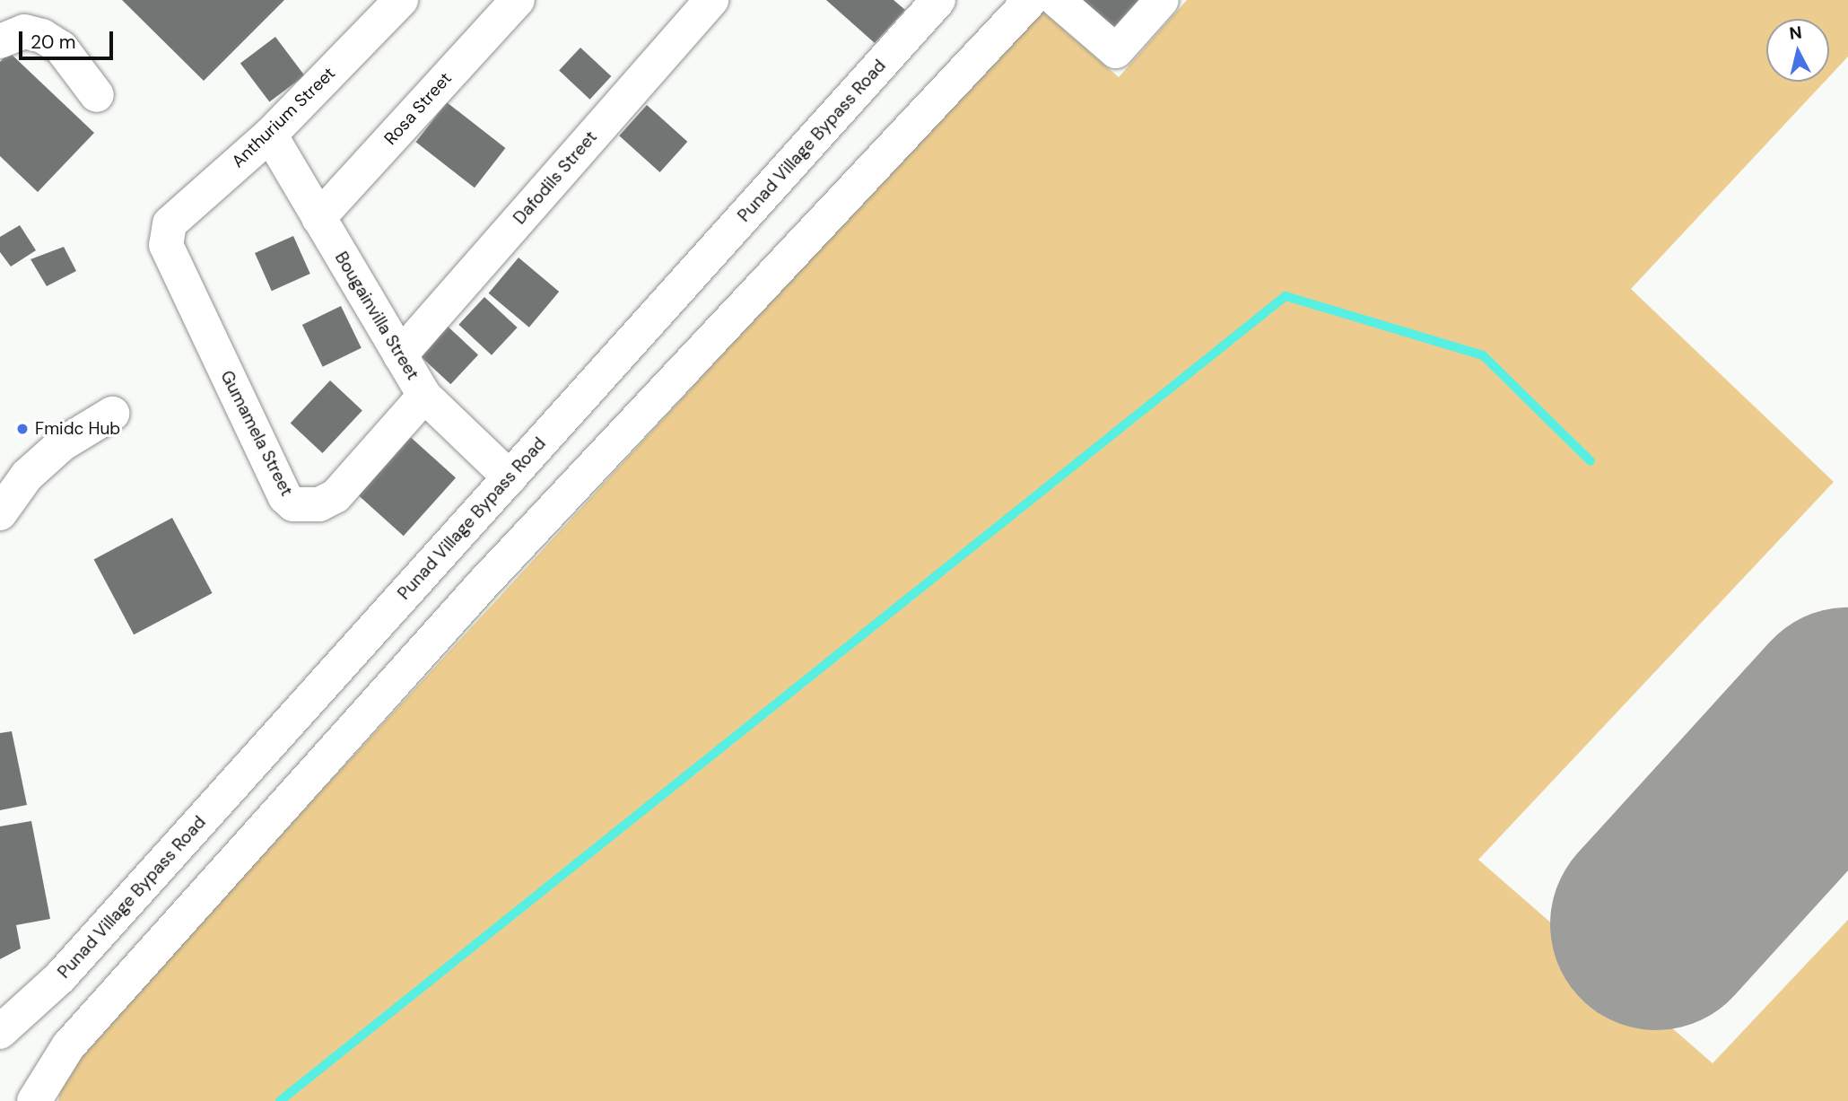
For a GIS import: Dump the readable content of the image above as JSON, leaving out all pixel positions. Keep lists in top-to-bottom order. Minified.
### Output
{"streets":{"street":["Rosa Street","Anthurium Street","Punad Village Bypass Road","Dafodils Street","Bougainvilla Street","Gumamela Street"]},"crossings":[["Rosa Street","Bougainvilla Street"],["Anthurium Street","Bougainvilla Street"],["Anthurium Street","Gumamela Street"],["Punad Village Bypass Road","Bougainvilla Street"],["Dafodils Street","Bougainvilla Street"],["Bougainvilla Street","Gumamela Street"]],"places":["Fmidc Hub"],"scale_bar":"20 m","north":"top"}
